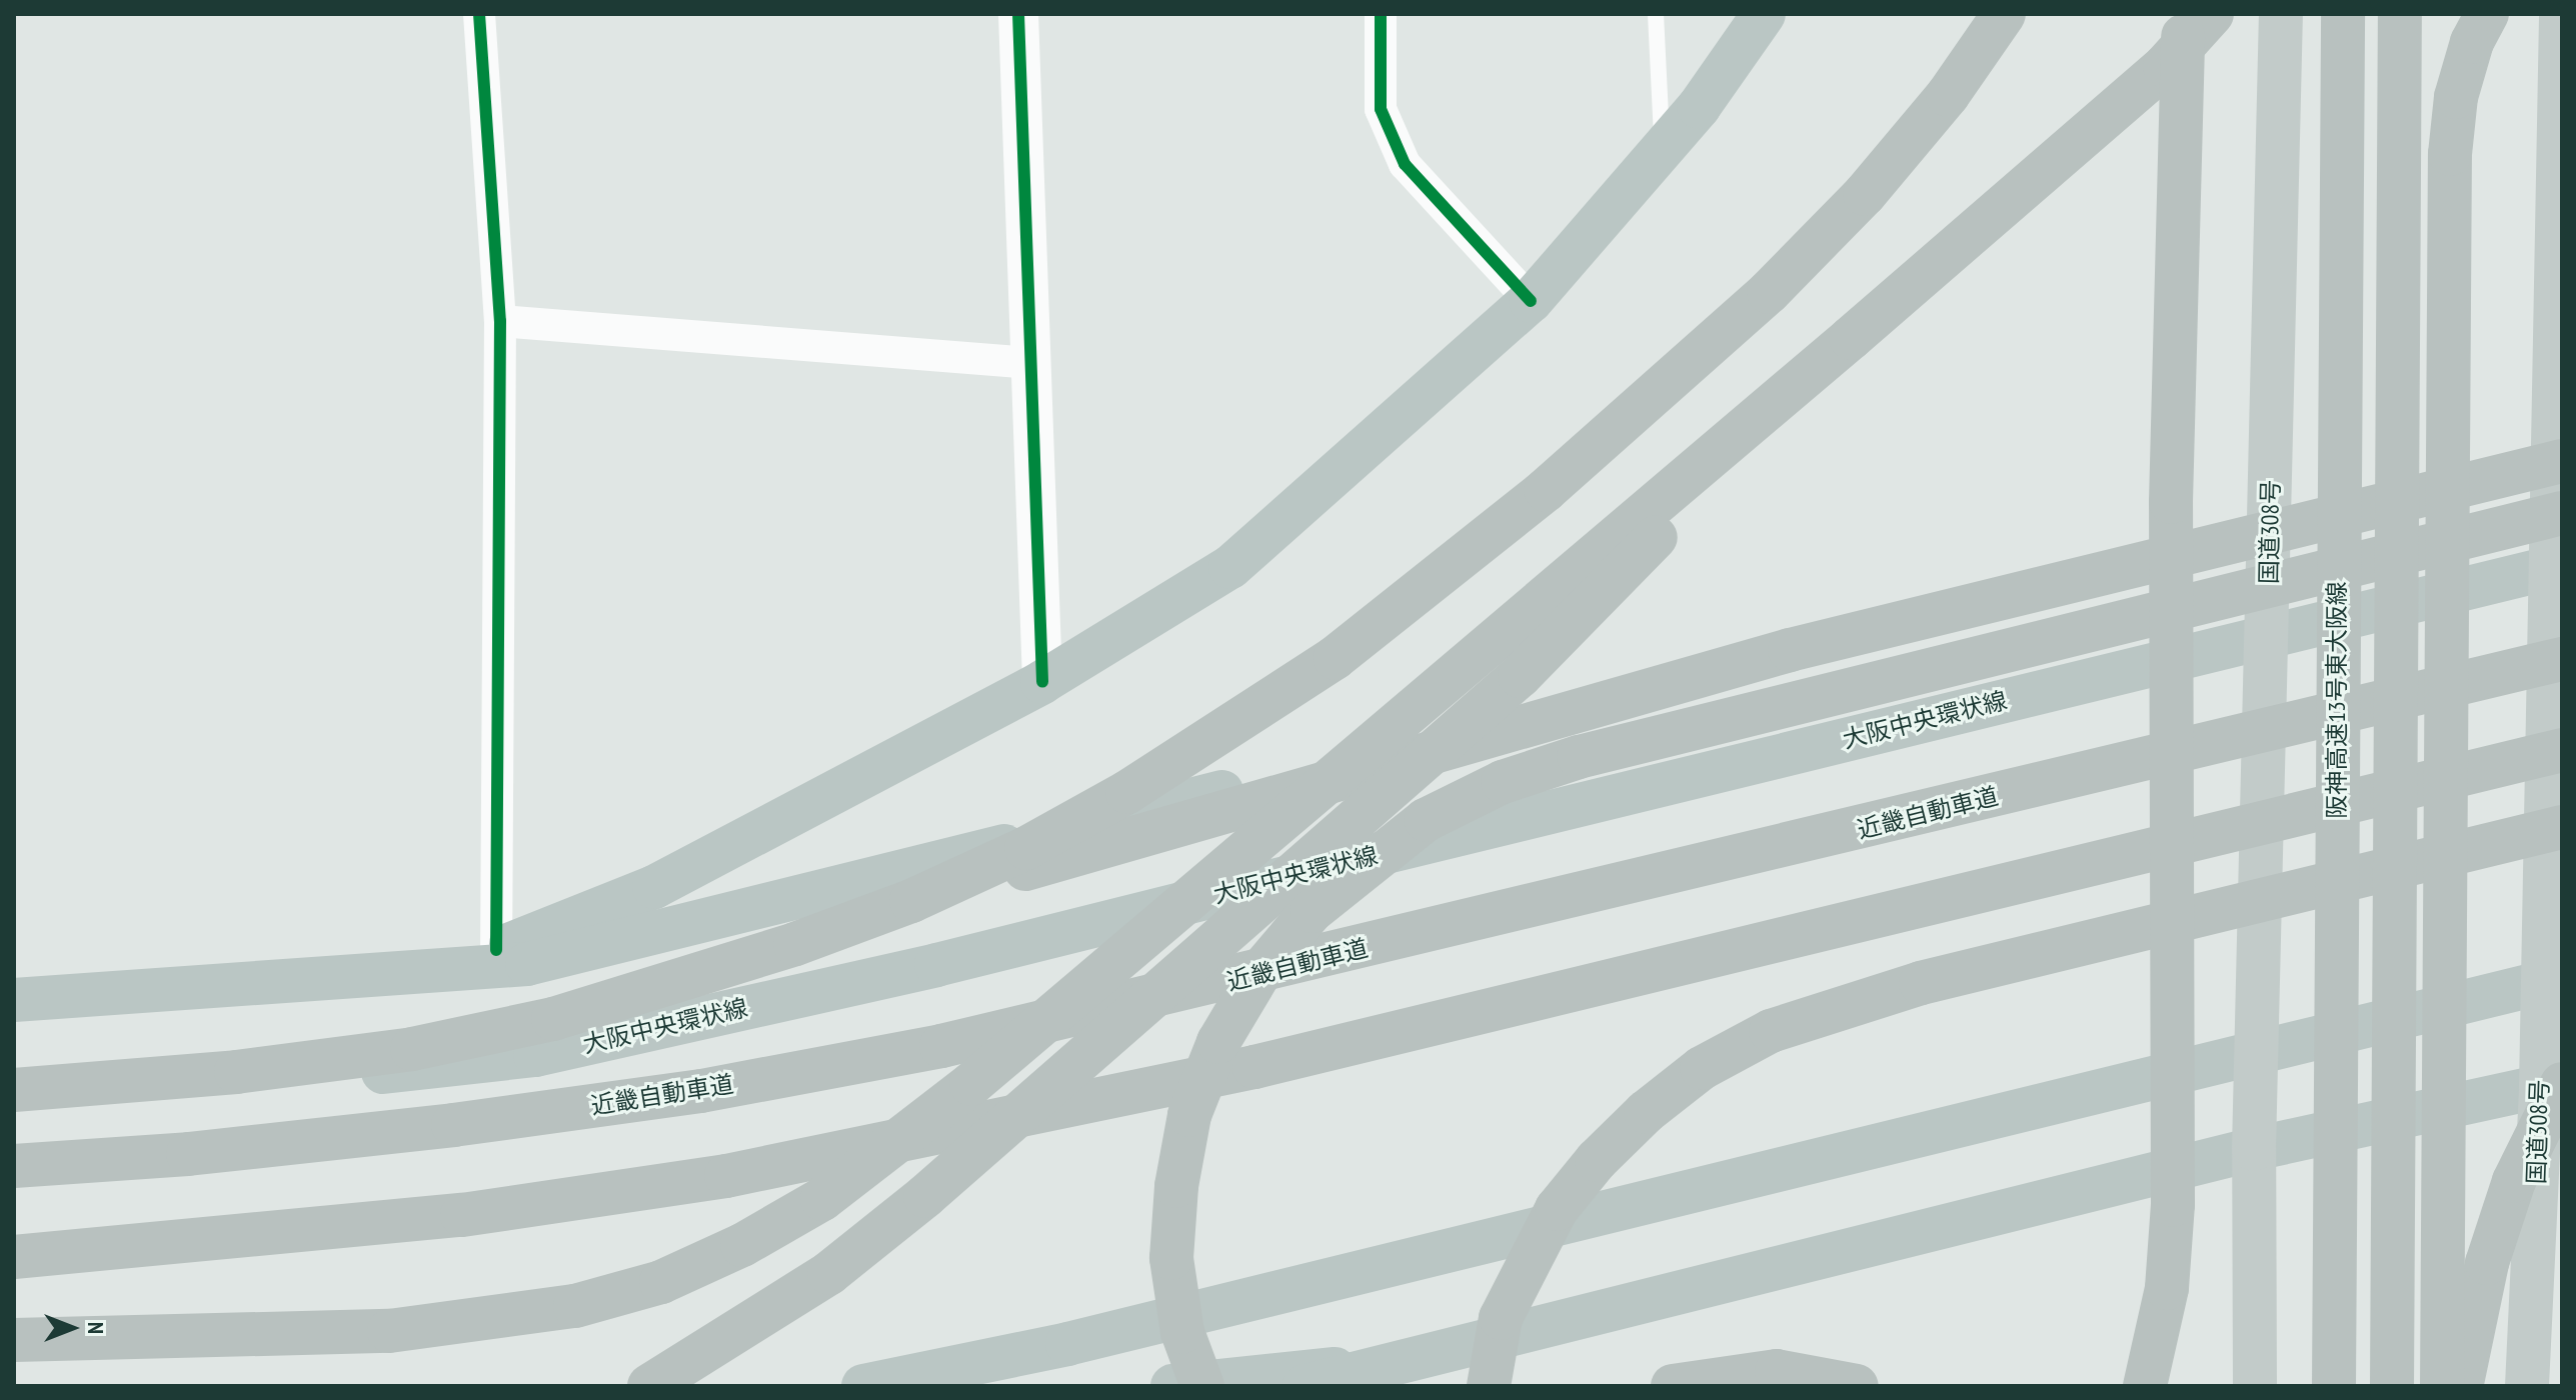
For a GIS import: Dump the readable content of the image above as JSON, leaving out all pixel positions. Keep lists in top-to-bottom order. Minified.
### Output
{"streets":{"highway":["国道308号","阪神高速13号東大阪線","近畿自動車道"],"main road":["大阪中央環状線"]},"north":"right"}
